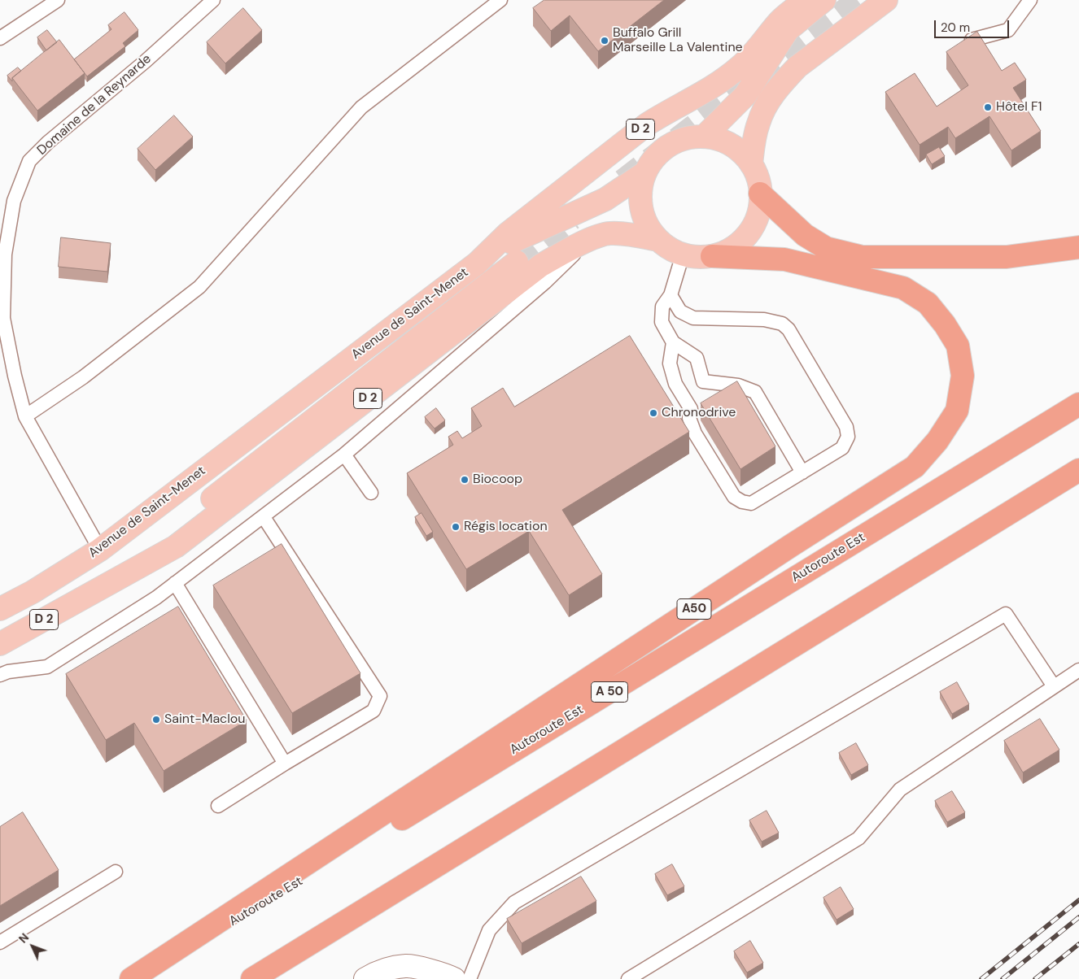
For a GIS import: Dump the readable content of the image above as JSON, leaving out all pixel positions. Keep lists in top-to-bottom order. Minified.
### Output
{"streets":{"highway":["Autoroute Est","A50","A 50"],"main road":["D 2","Avenue de Saint-Menet"],"lane":["Domaine de la Reynarde"]},"crossings":[["Domaine de la Reynarde","Avenue de Saint-Menet"],["D 2","Avenue de Saint-Menet"],["D 2","A50"]],"places":["Buffalo Grill Marseille La Valentine","Hôtel F1","Chronodrive","Biocoop","Régis location","Saint-Maclou"],"scale_bar":"20 m","north":"top left"}
